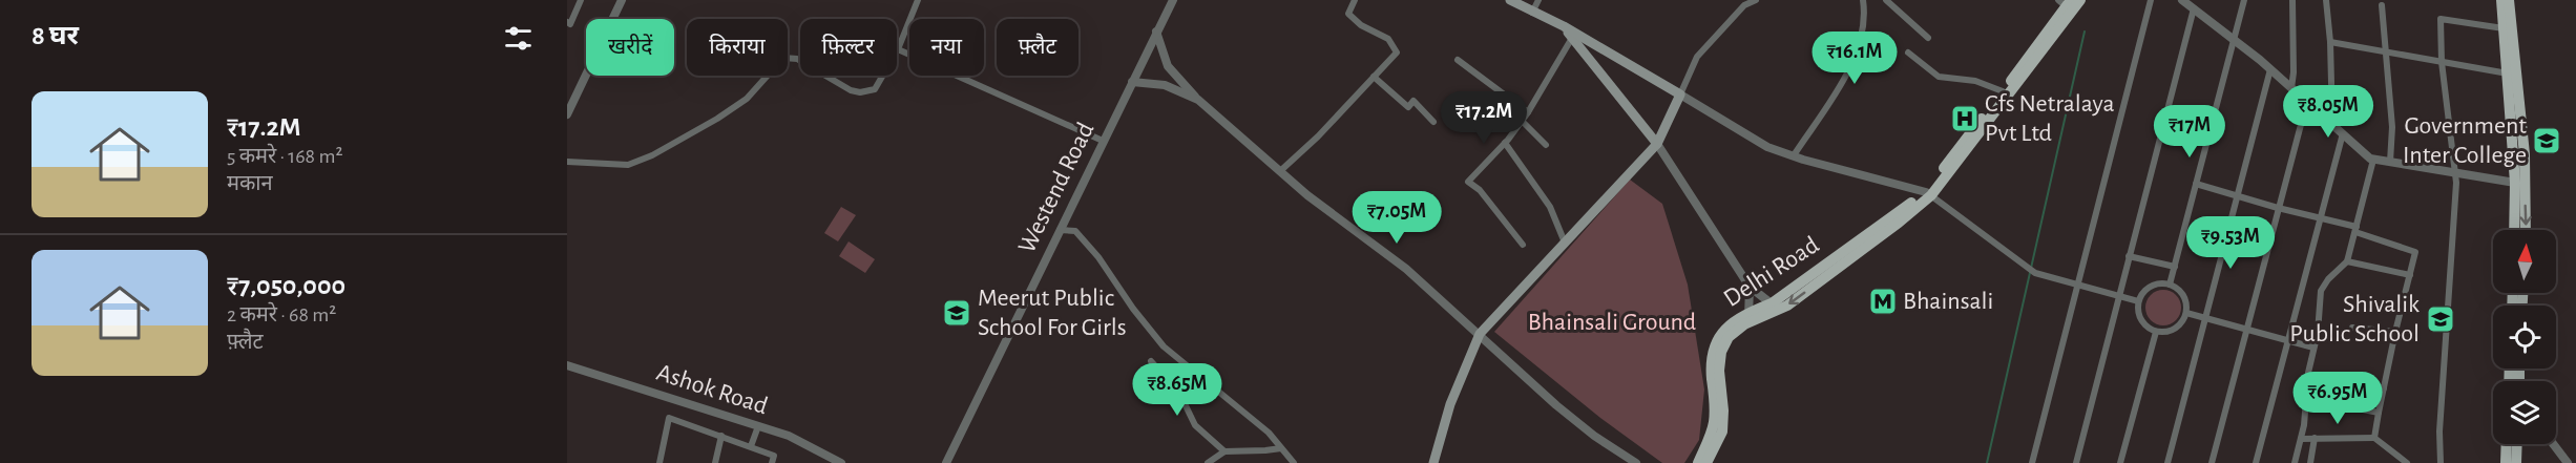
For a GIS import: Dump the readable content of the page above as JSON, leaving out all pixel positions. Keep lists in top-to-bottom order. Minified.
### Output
{"streets":{"main road":["Delhi Road"],"street":["Westend Road","Ashok Road"]},"parks":["Bhainsali Ground"],"places":{"hospital":["Cfs Netralaya Pvt Ltd"],"school or university":["Government Inter College","Meerut Public School For Girls","Shivalik Public School"],"metro station":["Bhainsali"]},"north":"top","page":{"heading":"8 घर","chip":["खरीदें","किराया","फ़िल्टर","नया","फ़्लैट"],"price":["₹16.1M","₹8.05M","₹17.2M","₹17M","₹7.05M","₹9.53M","₹8.65M","₹6.95M"],"list":[{"name":"₹17.2M","note":"5 कमरे · 168 m² · मकान"},{"name":"₹7,050,000","note":"2 कमरे · 68 m² · फ़्लैट"}]}}
